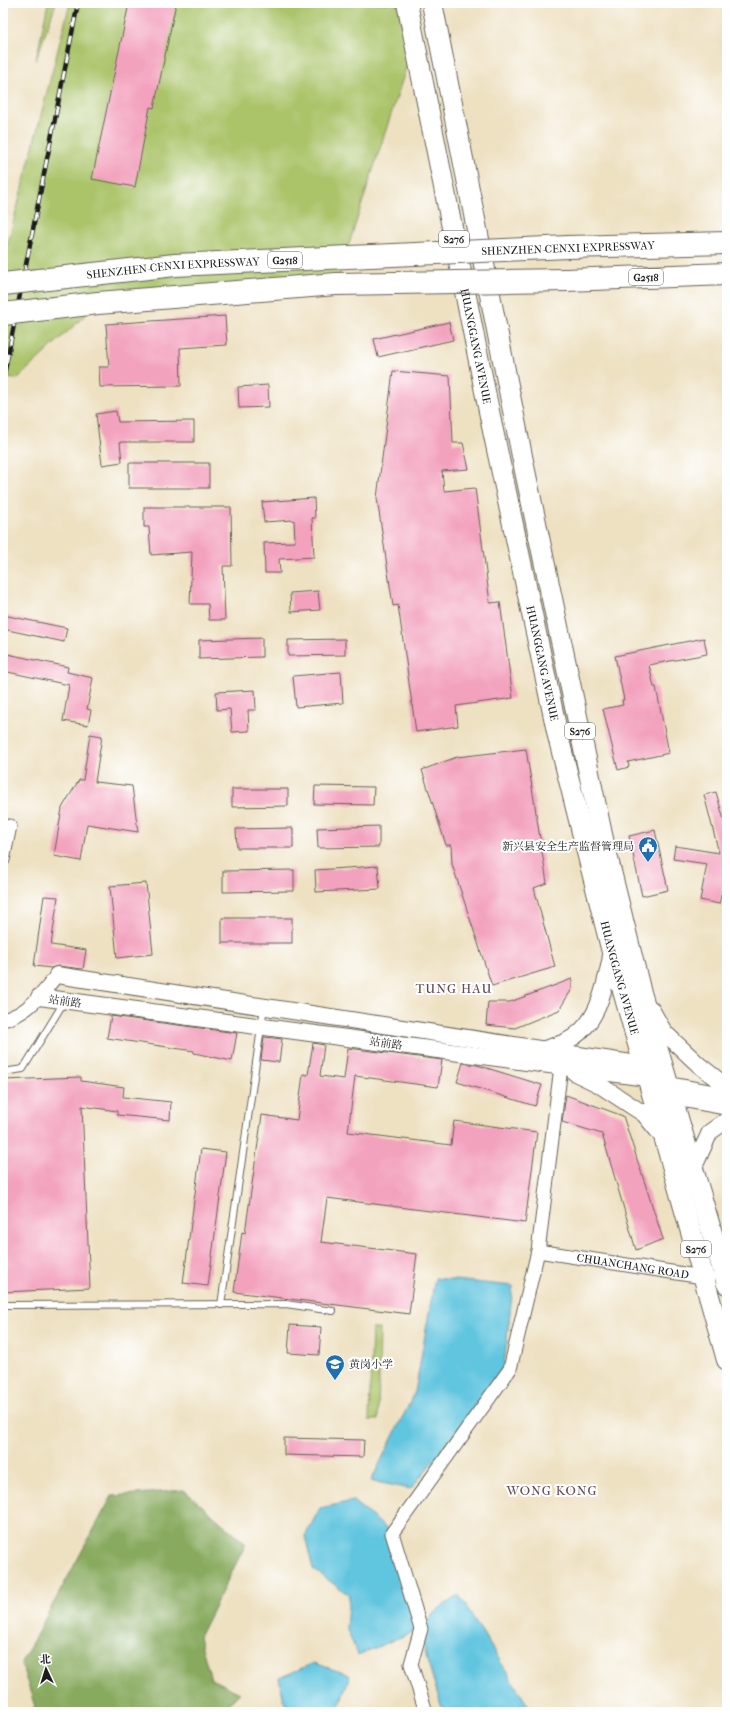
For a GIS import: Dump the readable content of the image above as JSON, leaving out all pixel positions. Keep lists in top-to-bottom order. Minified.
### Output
{"streets":{"highway":["SHENZHEN-CENXI EXPRESSWAY","G2518"],"main road":["S276","HUANGGANG AVENUE"],"street":["站前路","CHUANCHANG ROAD"]},"crossings":[["HUANGGANG AVENUE","站前路"],["HUANGGANG AVENUE","CHUANCHANG ROAD"]],"districts":["TUNG HAU","WONG KONG"],"places":{"public building":["新兴县安全生产监督管理局"],"school or university":["黄岗小学"]},"north":"top"}
